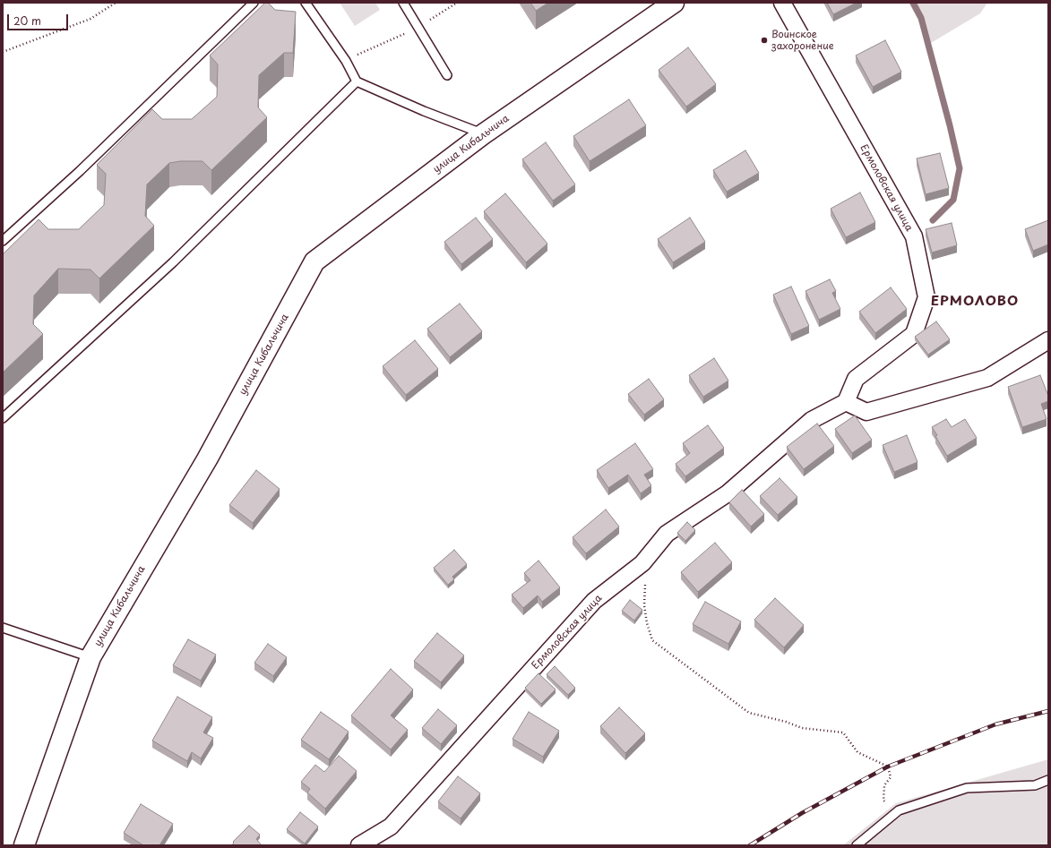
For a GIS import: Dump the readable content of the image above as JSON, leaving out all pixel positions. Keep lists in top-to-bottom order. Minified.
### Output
{"streets":{"street":["улица Кибальчича","Ермоловская улица"]},"districts":["ЕРМОЛОВО"],"places":["Воинское захоронение"],"scale_bar":"20 m"}
